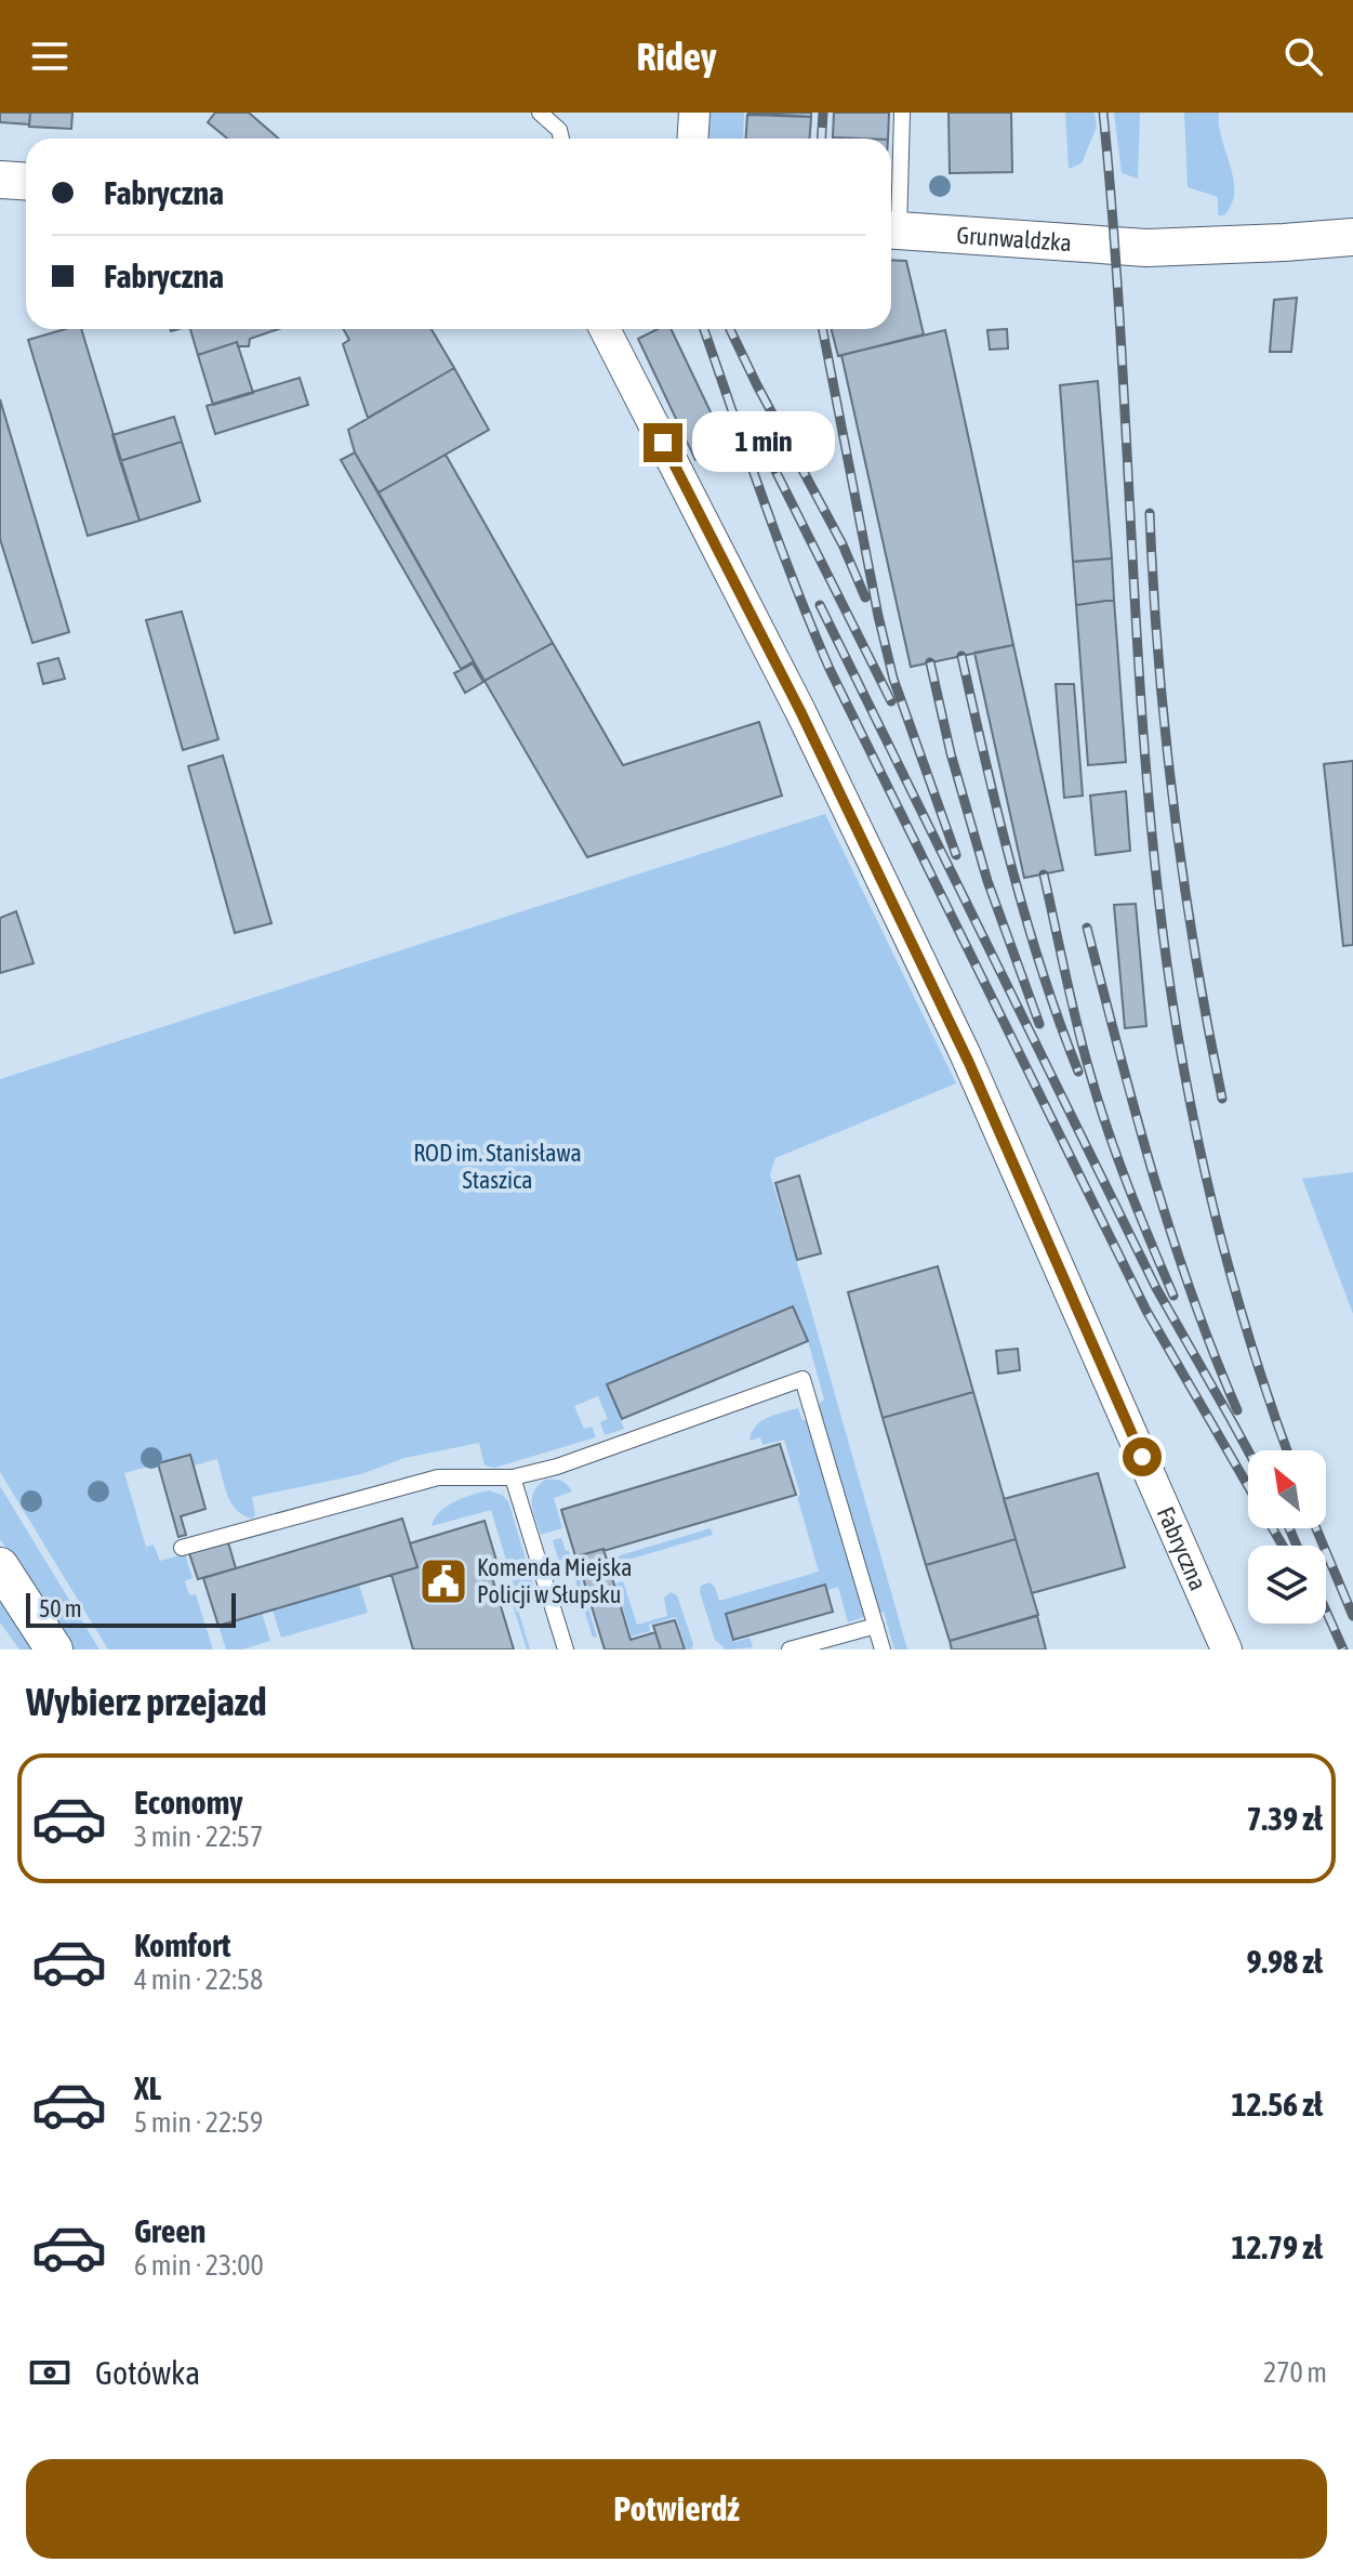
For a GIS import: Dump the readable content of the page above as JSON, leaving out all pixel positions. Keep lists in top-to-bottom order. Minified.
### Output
{"streets":{"street":["Grunwaldzka","Fabryczna"]},"parks":["ROD im. Stanisława Staszica"],"places":{"public building":["Komenda Miejska Policji w Słupsku"]},"scale_bar":"50 m","north":"top left","page":{"header":"Ridey","banner":["Fabryczna","Fabryczna"],"bubble":"1 min","scale":"50 m","heading":"Wybierz przejazd","list":[{"name":"Economy","note":"3 min · 22:57","value":"7.39 zł"},{"name":"Komfort","note":"4 min · 22:58","value":"9.98 zł"},{"name":"XL","note":"5 min · 22:59","value":"12.56 zł"},{"name":"Green","note":"6 min · 23:00","value":"12.79 zł"}],"pay":["Gotówka","270 m"],"buttons":"Potwierdź"}}
